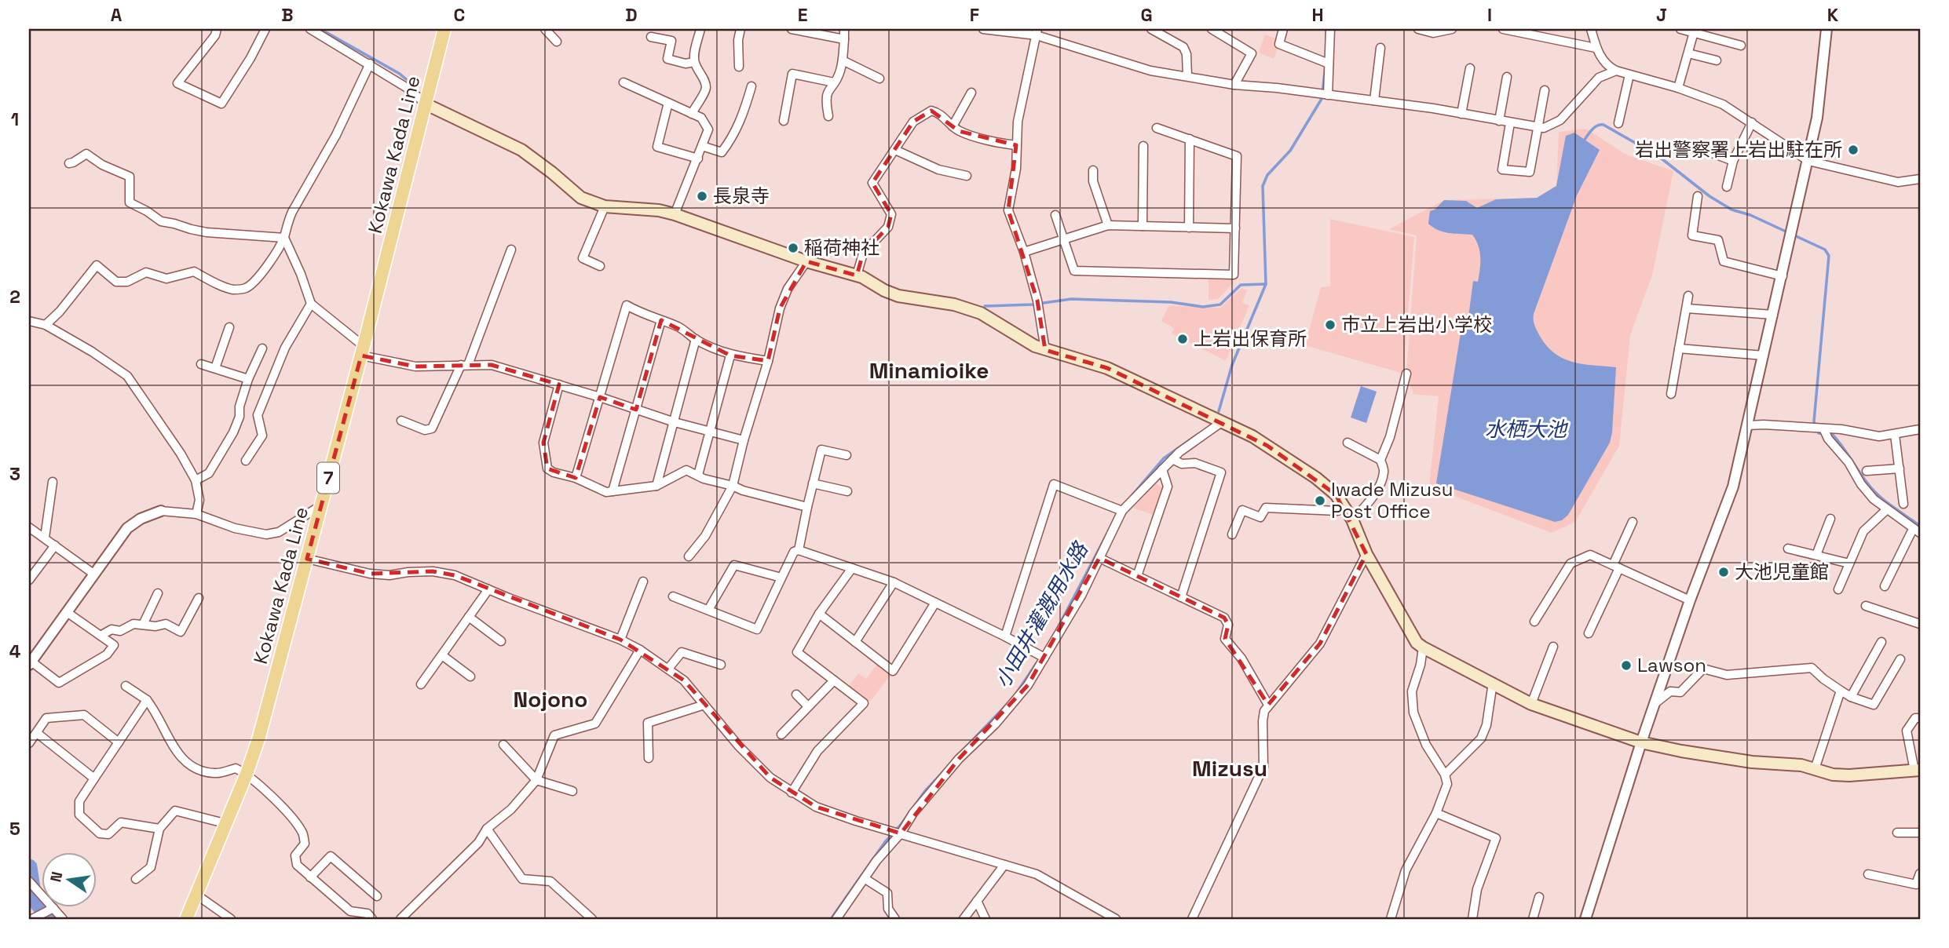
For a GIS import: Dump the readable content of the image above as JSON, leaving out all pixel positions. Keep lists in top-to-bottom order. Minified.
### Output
{"streets":{"main road":["Kokawa Kada Line","7"]},"districts":["Minamioike","Nojono","Mizusu"],"water":["水栖大池","小田井灌漑用水路"],"places":["岩出警察署上岩出駐在所","長泉寺","稲荷神社","市立上岩出小学校","上岩出保育所","Iwade Mizusu Post Office","大池児童館","Lawson"],"north":"left","grid":{"columns":["A","B","C","D","E","F","G","H","I","J","K"],"rows":["1","2","3","4","5"]}}
